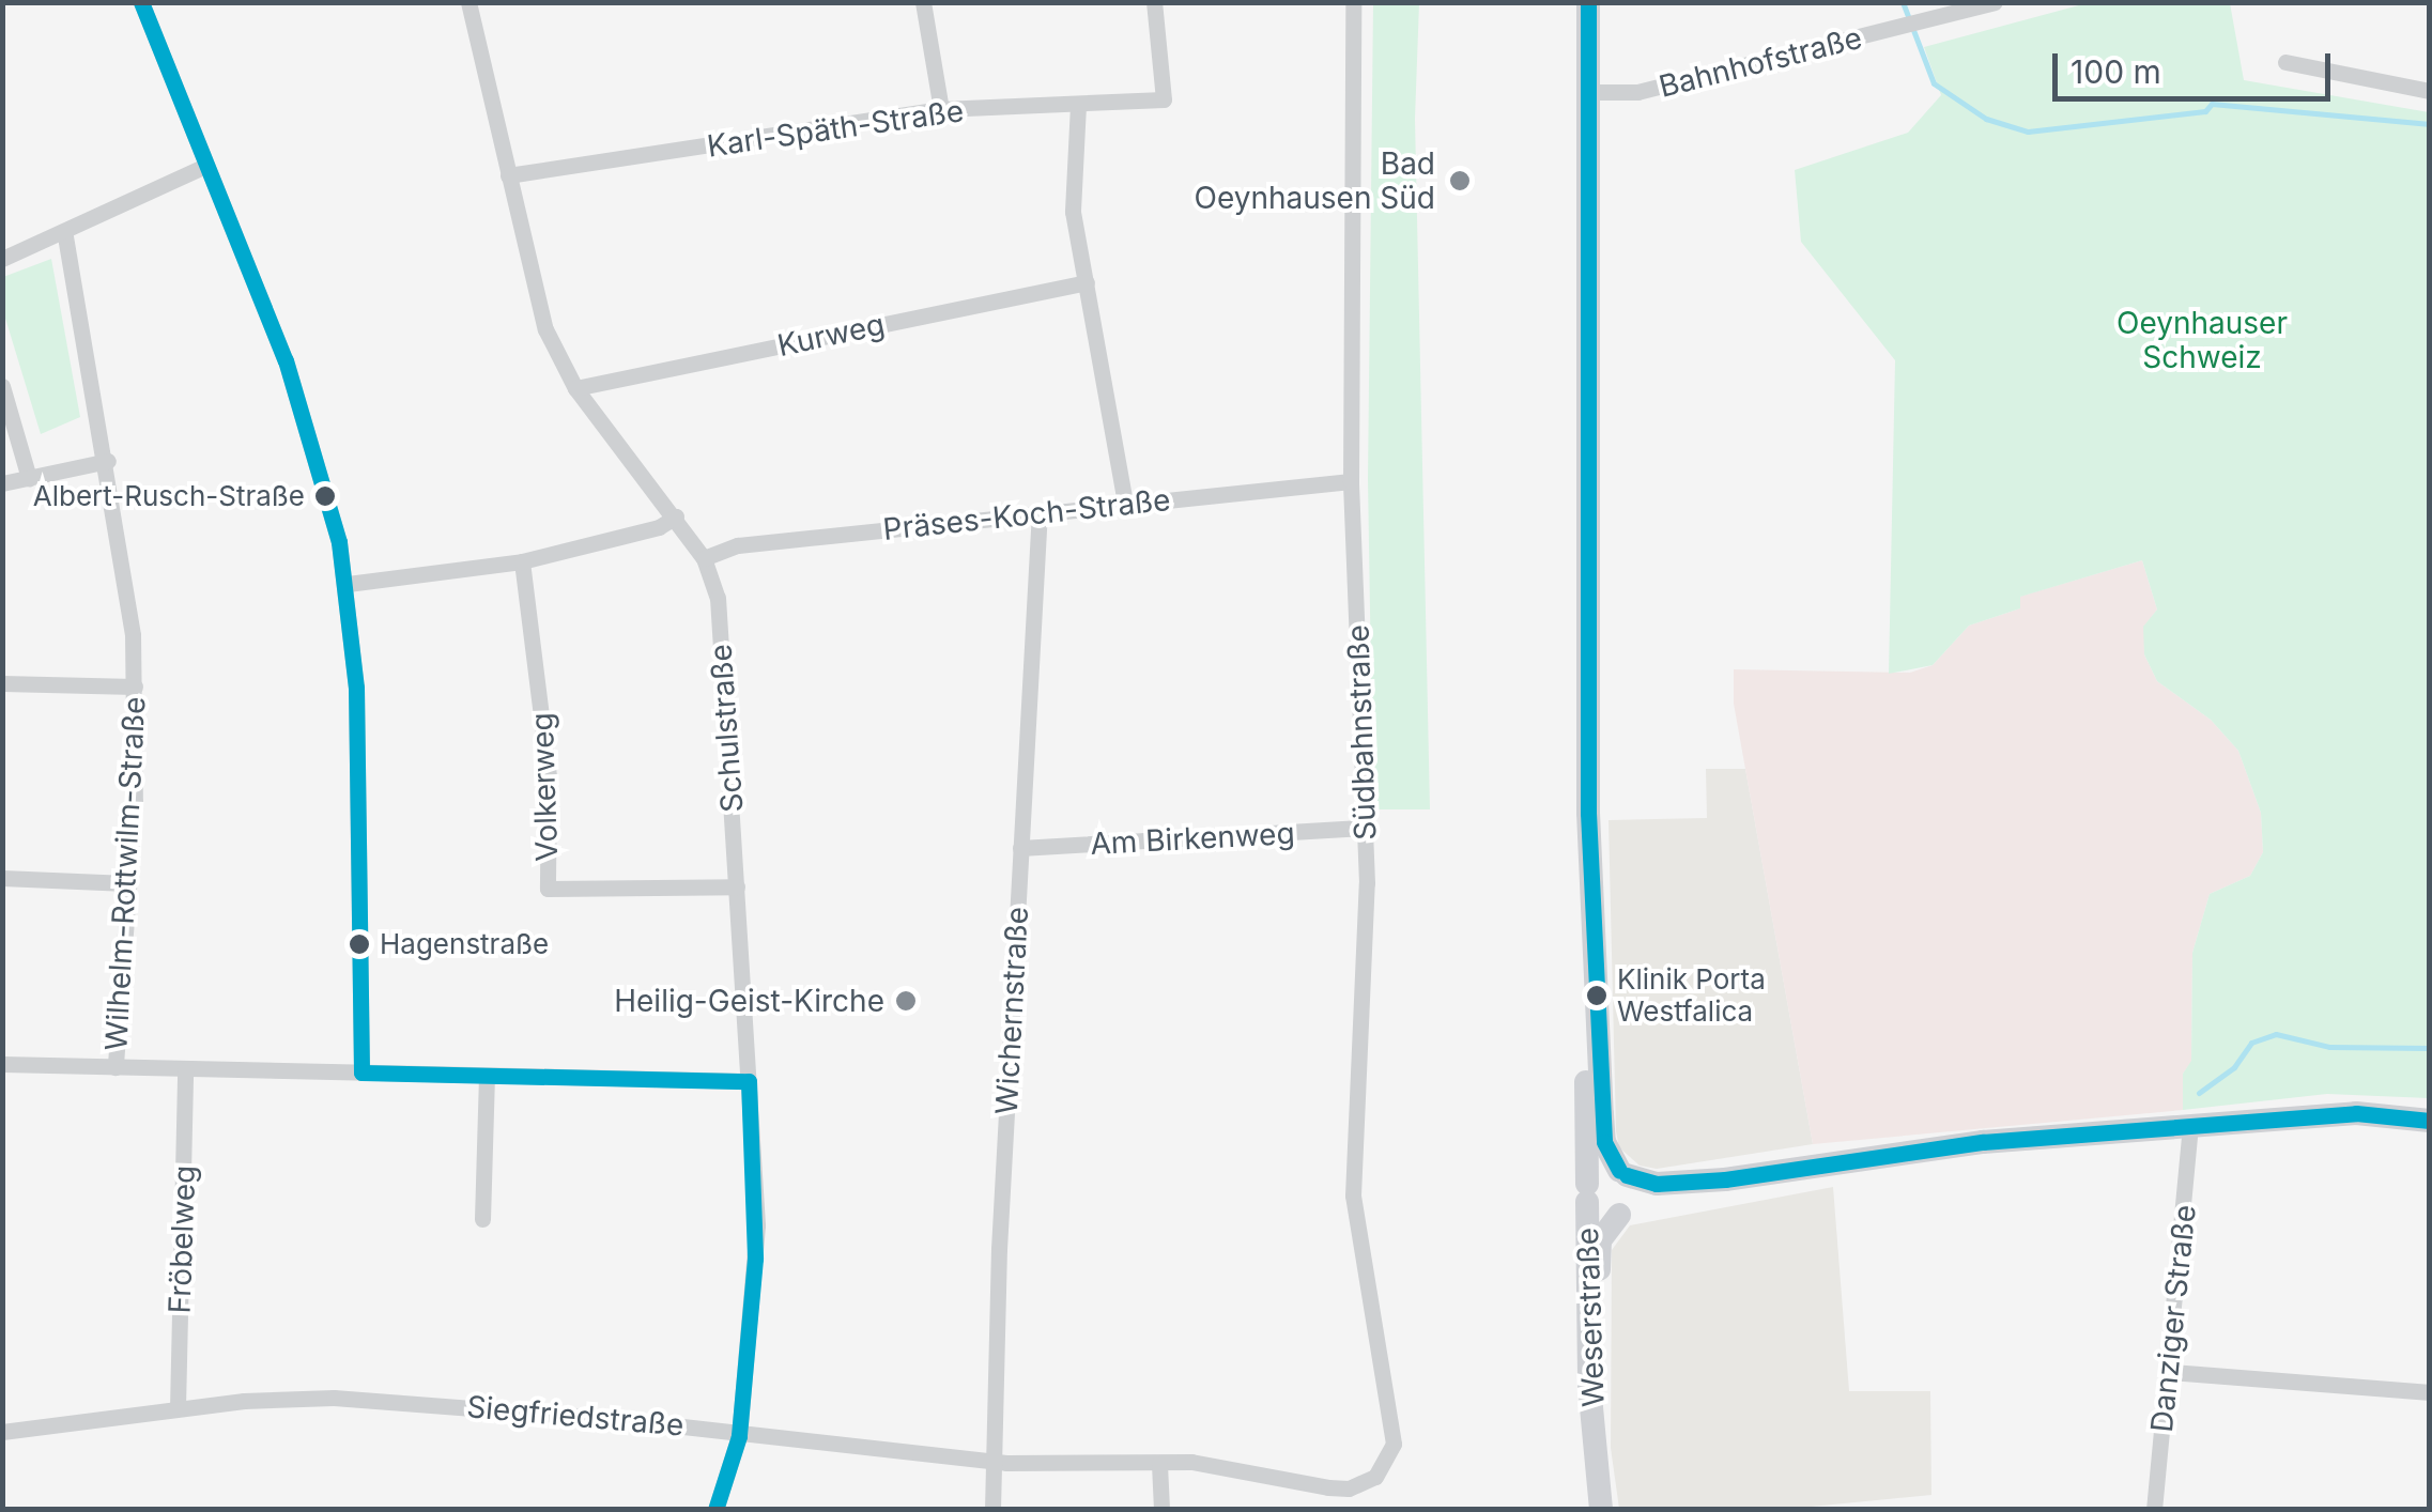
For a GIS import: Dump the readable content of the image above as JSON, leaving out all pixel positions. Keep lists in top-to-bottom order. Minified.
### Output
{"streets":{"main road":["Weserstraße"],"street":["Bahnhofstraße","Karl-Späth-Straße","Kurweg","Präses-Koch-Straße","Schulstraße","Südbahnstraße","Volkerweg","Am Birkenweg","Wilhelm-Rottwilm-Straße","Wichernstraße","Fröbelweg","Danziger Straße","Siegfriedstraße"]},"crossings":[["Bahnhofstraße","Weserstraße"],["Karl-Späth-Straße","Schulstraße"],["Kurweg","Schulstraße"],["Präses-Koch-Straße","Schulstraße"],["Präses-Koch-Straße","Südbahnstraße"],["Präses-Koch-Straße","Wichernstraße"],["Schulstraße","Volkerweg"],["Schulstraße","Siegfriedstraße"],["Südbahnstraße","Am Birkenweg"],["Südbahnstraße","Siegfriedstraße"],["Am Birkenweg","Wichernstraße"],["Wichernstraße","Siegfriedstraße"],["Fröbelweg","Siegfriedstraße"]],"parks":["Oeynhauser Schweiz"],"places":["Bad Oeynhausen Süd","Albert-Rusch-Straße","Hagenstraße","Klinik Porta Westfalica","Heilig-Geist-Kirche"],"scale_bar":"100 m"}
